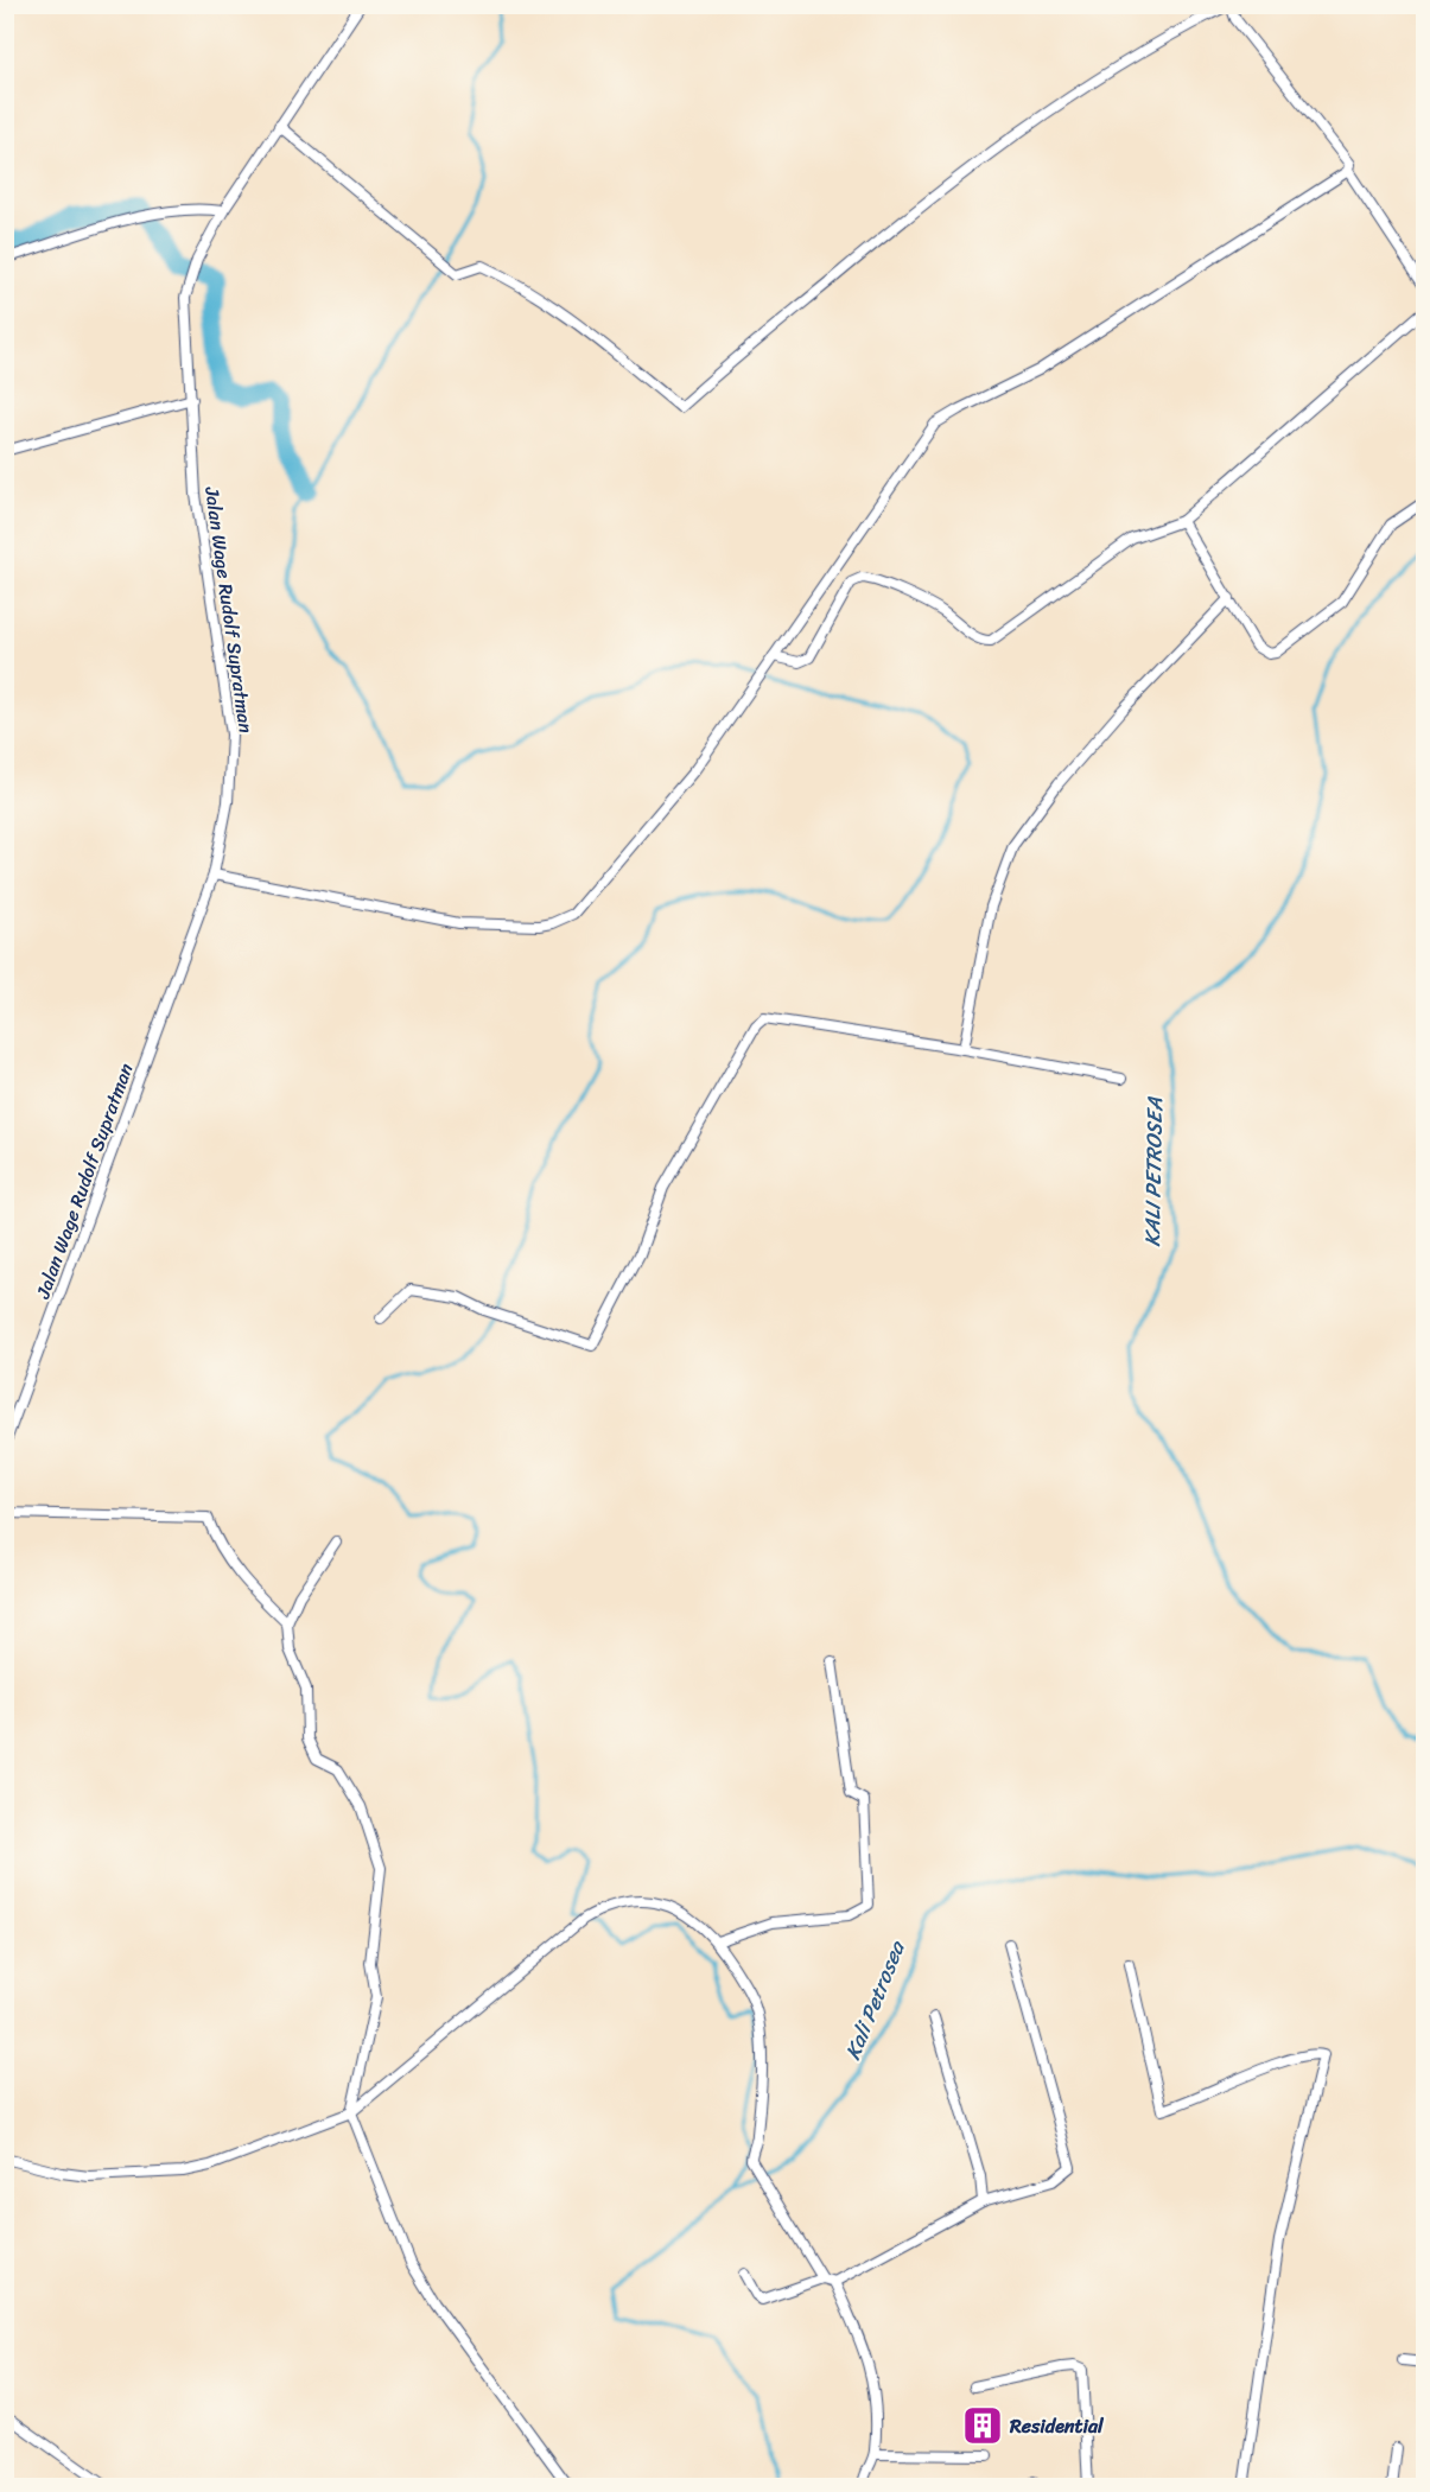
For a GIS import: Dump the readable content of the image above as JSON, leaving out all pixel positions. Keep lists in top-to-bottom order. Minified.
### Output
{"streets":{"street":["Jalan Wage Rudolf Supratman"]},"water":["KALI PETROSEA","Kali Petrosea"],"places":{"building":["Residential"]}}
